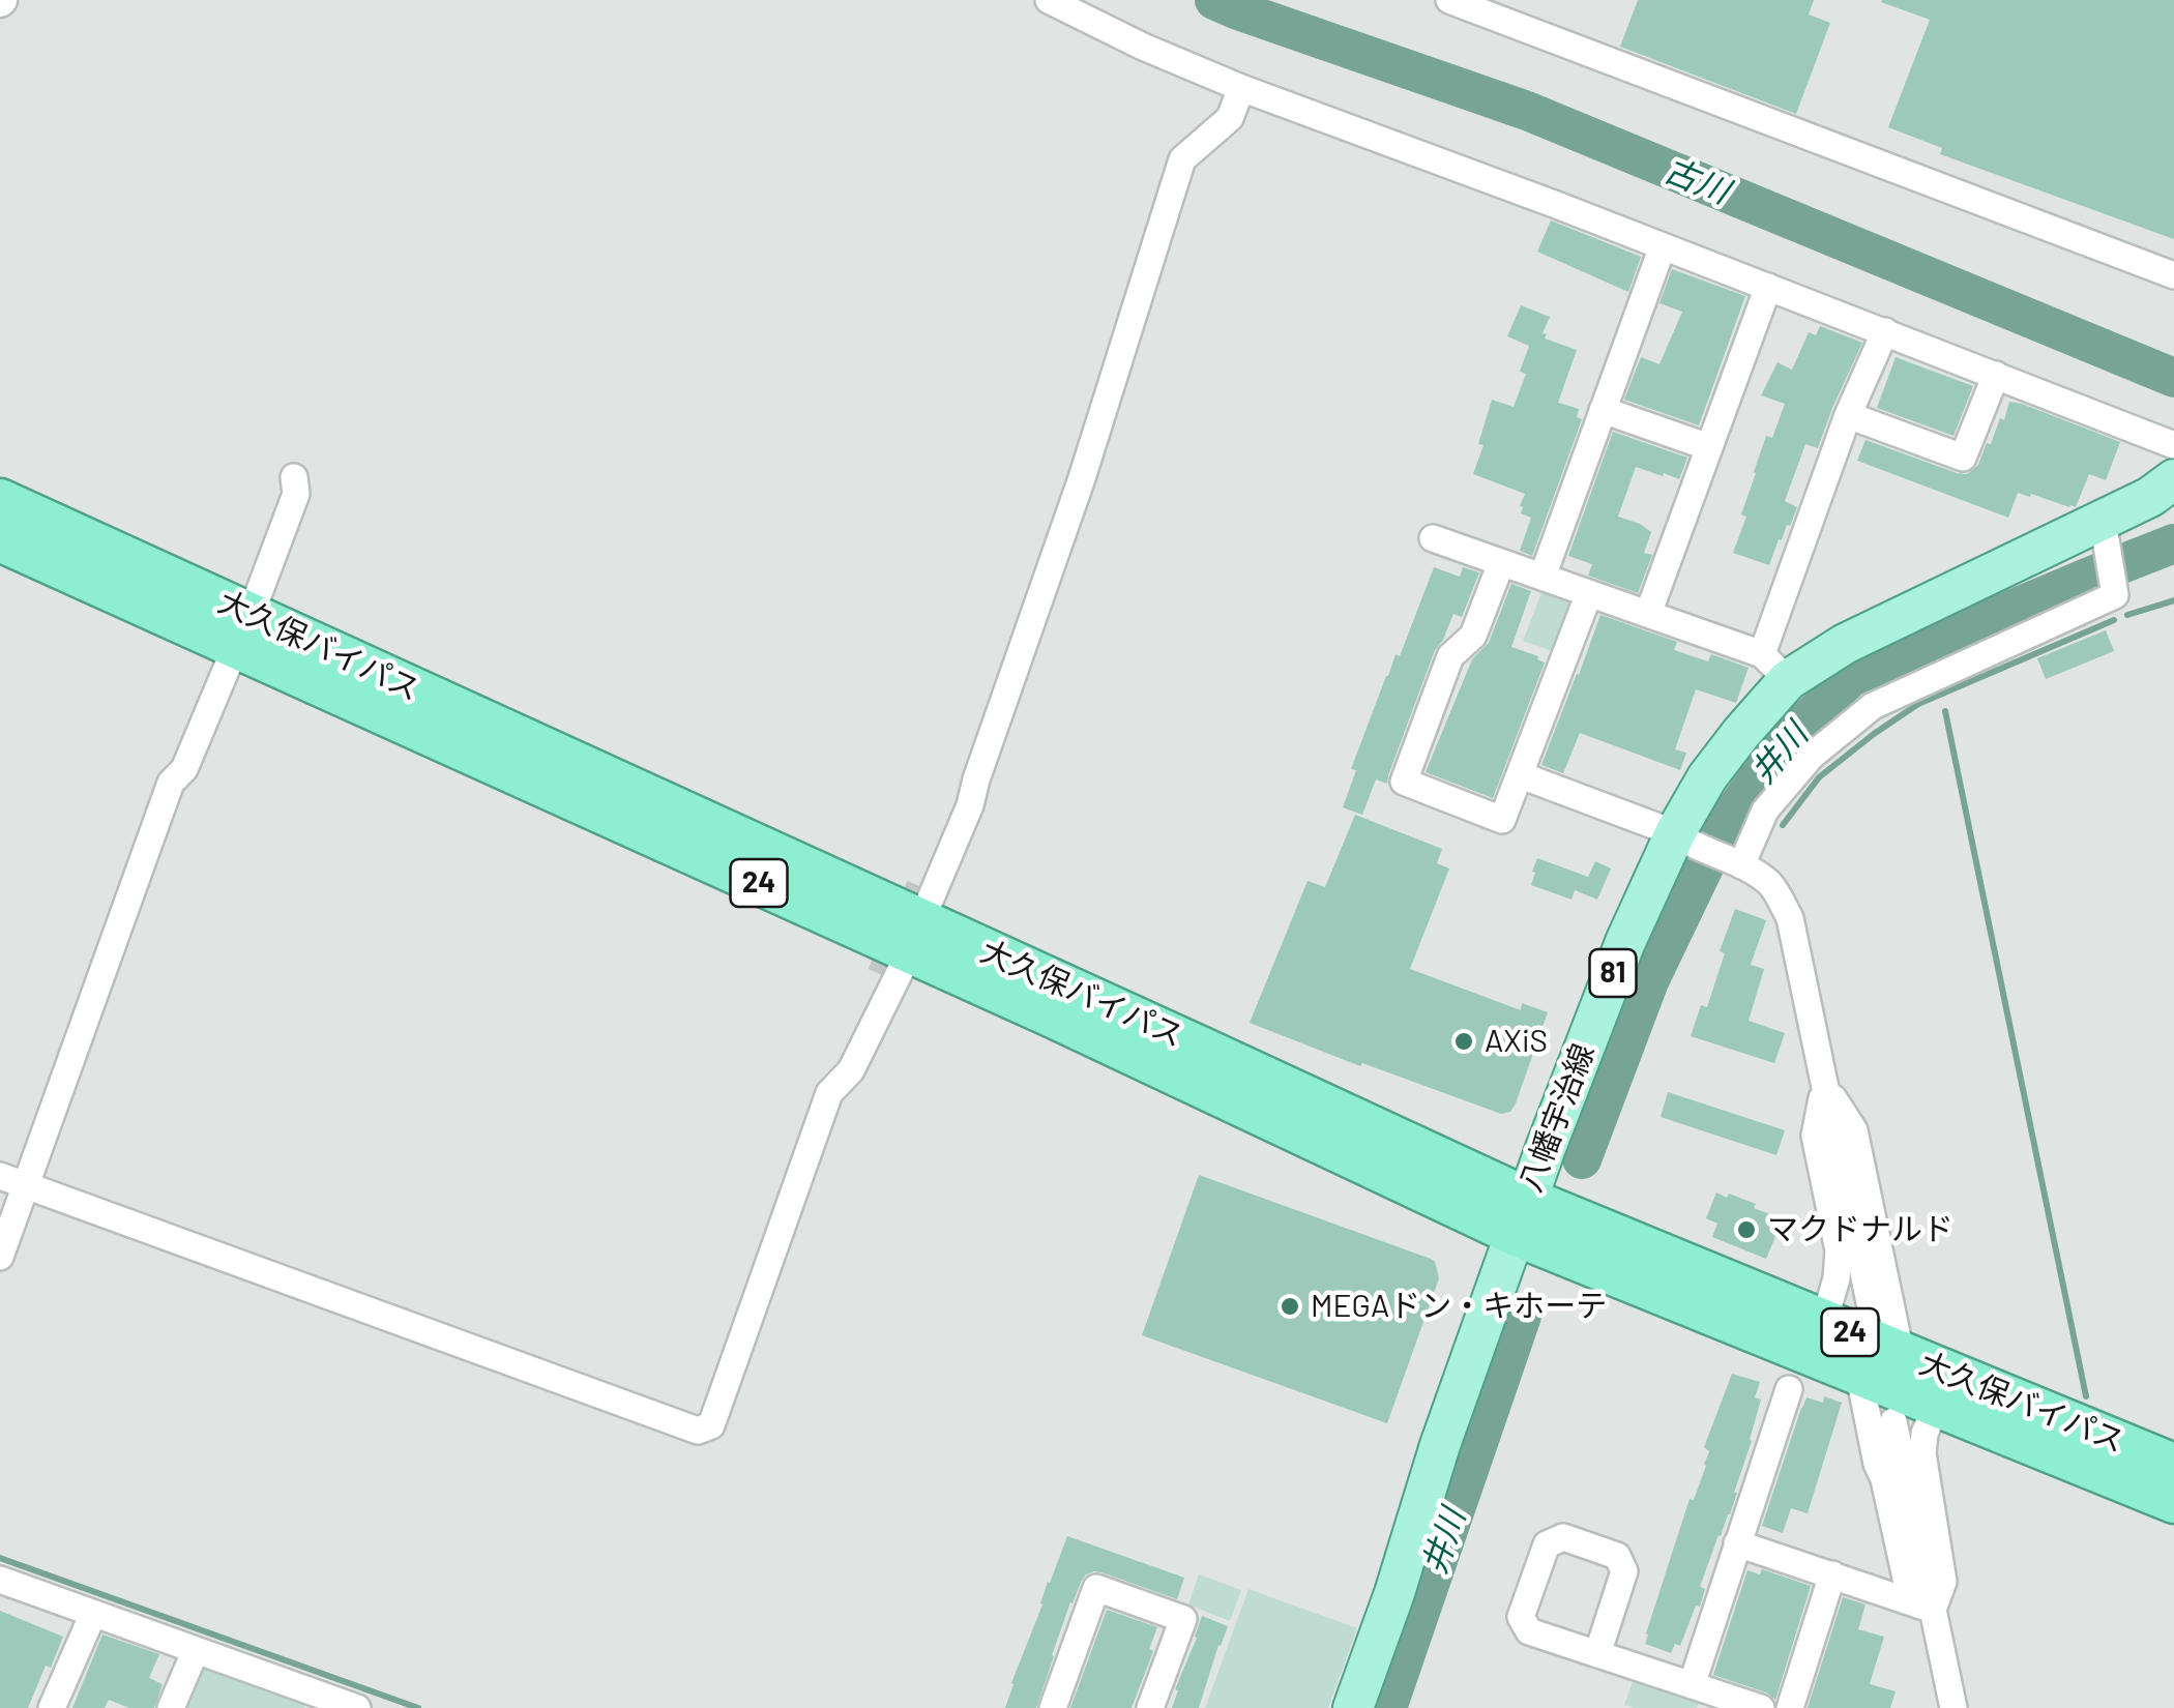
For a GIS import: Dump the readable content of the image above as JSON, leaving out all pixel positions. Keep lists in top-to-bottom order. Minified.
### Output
{"streets":{"highway":["大久保バイパス","24"],"main road":["81","八幡宇治線"]},"crossings":[["大久保バイパス","八幡宇治線"]],"water":["古川","井川"],"places":["AXiS","マクドナルド","MEGAドン・キホーテ"]}
